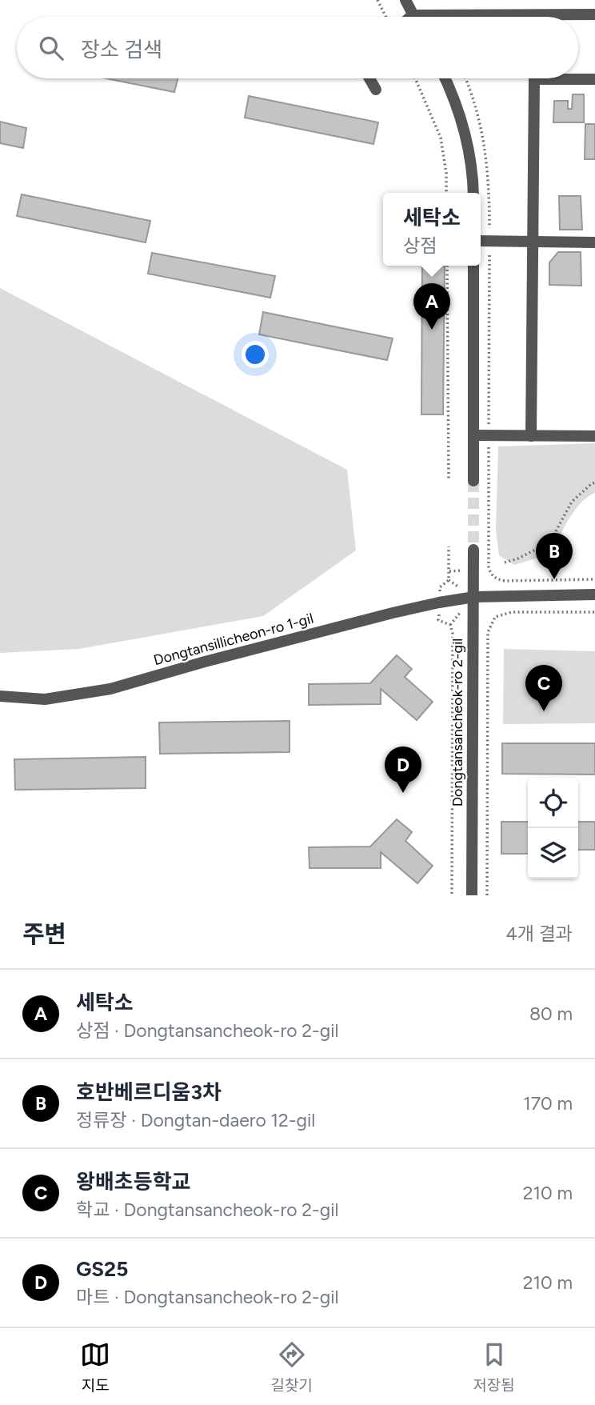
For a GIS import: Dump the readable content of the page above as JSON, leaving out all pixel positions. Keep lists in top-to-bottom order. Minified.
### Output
{"streets":{"street":["Dongtansillicheon-ro 1-gil","Dongtansancheok-ro 2-gil"]},"crossings":[["Dongtansillicheon-ro 1-gil","Dongtansancheok-ro 2-gil"]],"page":{"search":"장소 검색","popup":["세탁소","상점"],"pins":["A","B","C","D"],"heading":["주변","4개 결과"],"list":[{"mark":"A","name":"세탁소","note":"상점 · Dongtansancheok-ro 2-gil","value":"80 m"},{"mark":"B","name":"호반베르디움3차","note":"정류장 · Dongtan-daero 12-gil","value":"170 m"},{"mark":"C","name":"왕배초등학교","note":"학교 · Dongtansancheok-ro 2-gil","value":"210 m"},{"mark":"D","name":"GS25","note":"마트 · Dongtansancheok-ro 2-gil","value":"210 m"}],"nav":["지도","길찾기","저장됨"]}}
